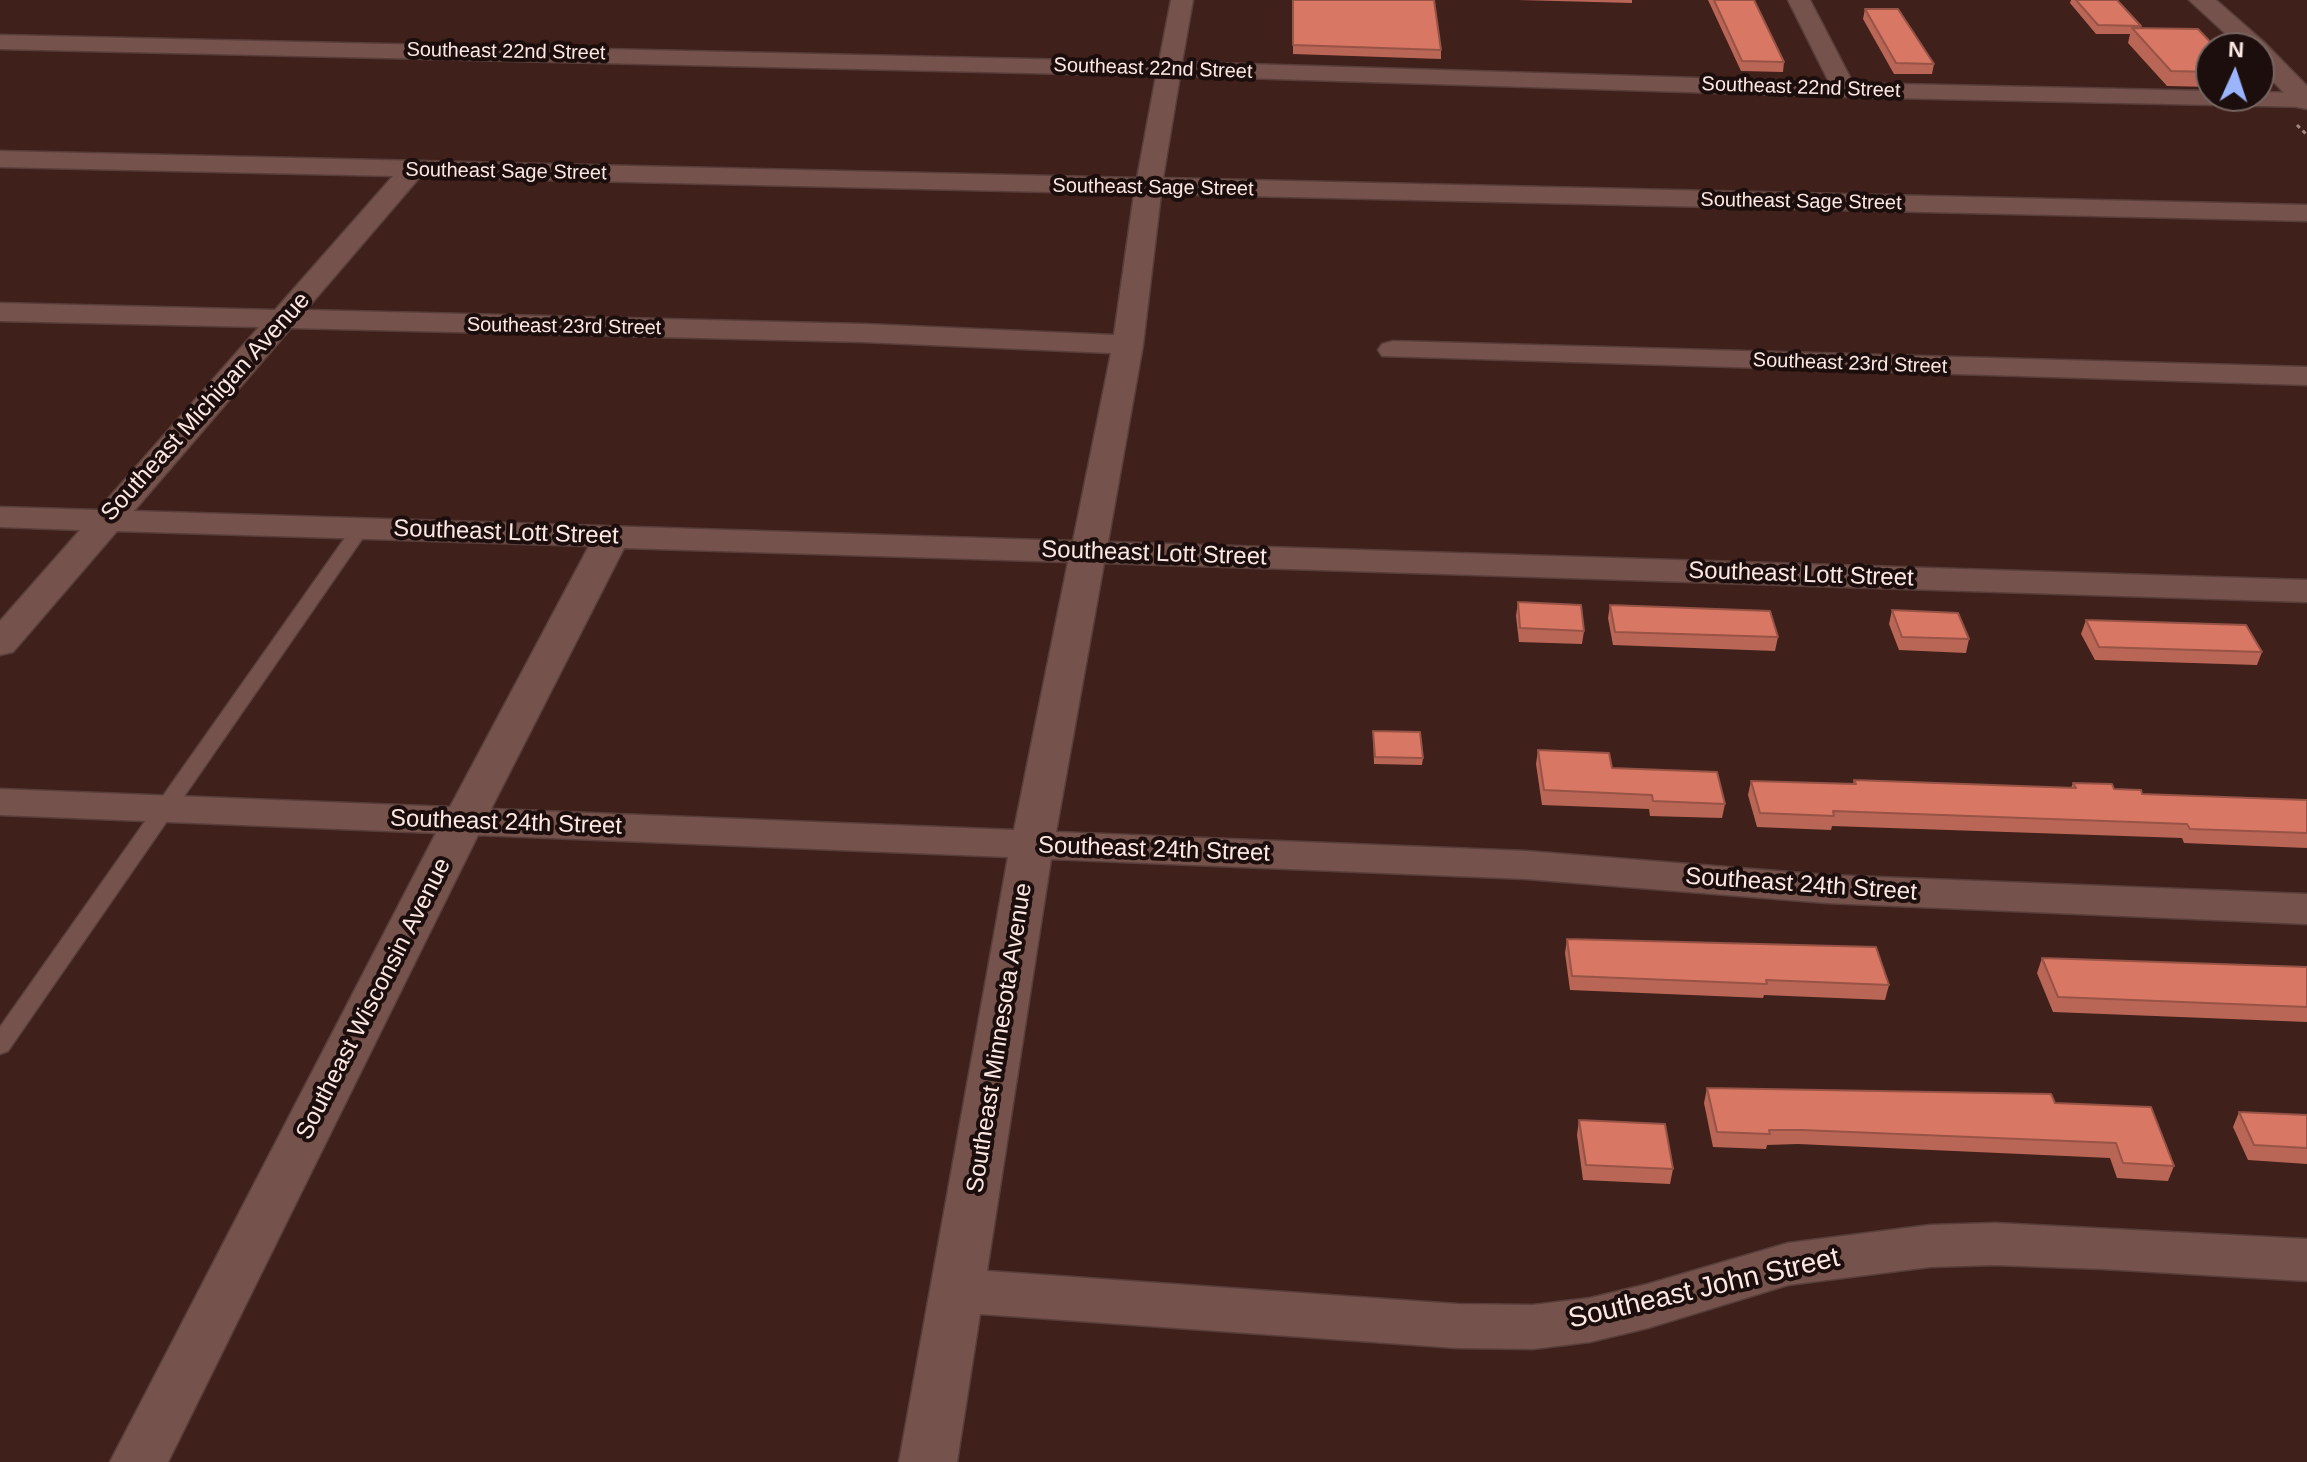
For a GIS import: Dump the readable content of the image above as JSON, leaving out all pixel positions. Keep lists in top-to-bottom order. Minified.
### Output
{"streets":{"street":["Southeast 22nd Street","Southeast Sage Street","Southeast 23rd Street","Southeast Michigan Avenue","Southeast Lott Street","Southeast 24th Street","Southeast Wisconsin Avenue","Southeast Minnesota Avenue","Southeast John Street"]},"crossings":[["Southeast 22nd Street","Southeast Minnesota Avenue"],["Southeast Sage Street","Southeast Michigan Avenue"],["Southeast Sage Street","Southeast Minnesota Avenue"],["Southeast 23rd Street","Southeast Michigan Avenue"],["Southeast 23rd Street","Southeast Minnesota Avenue"],["Southeast Michigan Avenue","Southeast Lott Street"],["Southeast Lott Street","Southeast Wisconsin Avenue"],["Southeast Lott Street","Southeast Minnesota Avenue"],["Southeast 24th Street","Southeast Wisconsin Avenue"],["Southeast 24th Street","Southeast Minnesota Avenue"],["Southeast Minnesota Avenue","Southeast John Street"]],"north":"top"}
